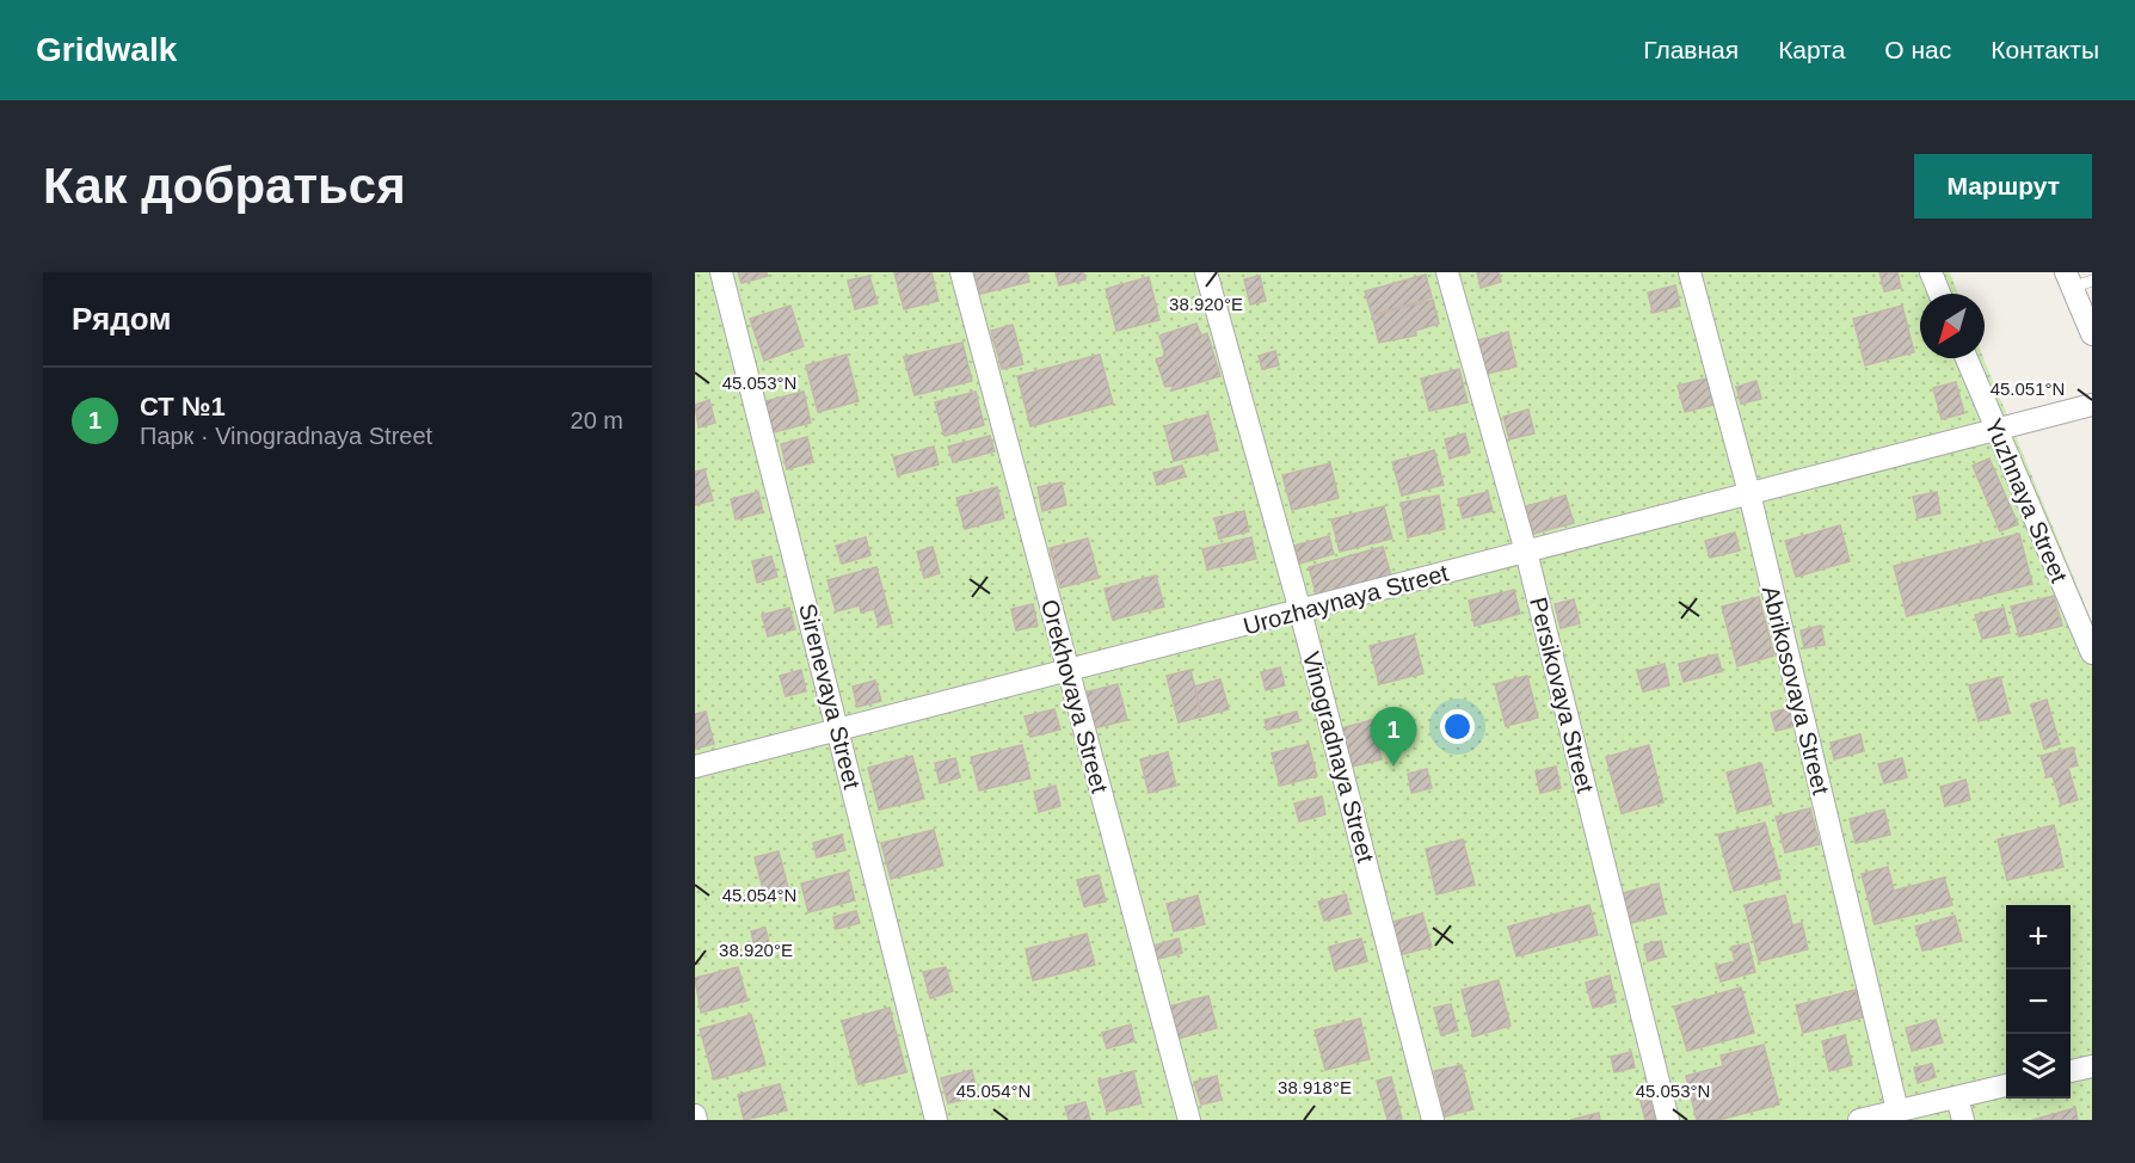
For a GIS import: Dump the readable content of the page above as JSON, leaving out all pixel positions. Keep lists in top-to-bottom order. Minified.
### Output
{"streets":{"street":["Yuzhnaya Street","Urozhaynaya Street","Abrikosovaya Street","Persikovaya Street","Sirenevaya Street","Orekhovaya Street","Vinogradnaya Street"]},"crossings":[["Yuzhnaya Street","Urozhaynaya Street"],["Urozhaynaya Street","Abrikosovaya Street"],["Urozhaynaya Street","Persikovaya Street"],["Urozhaynaya Street","Sirenevaya Street"],["Urozhaynaya Street","Orekhovaya Street"],["Urozhaynaya Street","Vinogradnaya Street"]],"north":"bottom left","page":{"header":"Gridwalk","nav":["Главная","Карта","О нас","Контакты"],"buttons":"Маршрут","title":"Как добраться","heading":"Рядом","list":[{"mark":"1","name":"СТ №1","note":"Парк · Vinogradnaya Street","value":"20 m"}],"pins":"1","map_buttons":["+","−"]},"coordinates":["38.920°E","45.053°N","45.051°N","45.054°N","38.918°E"]}
